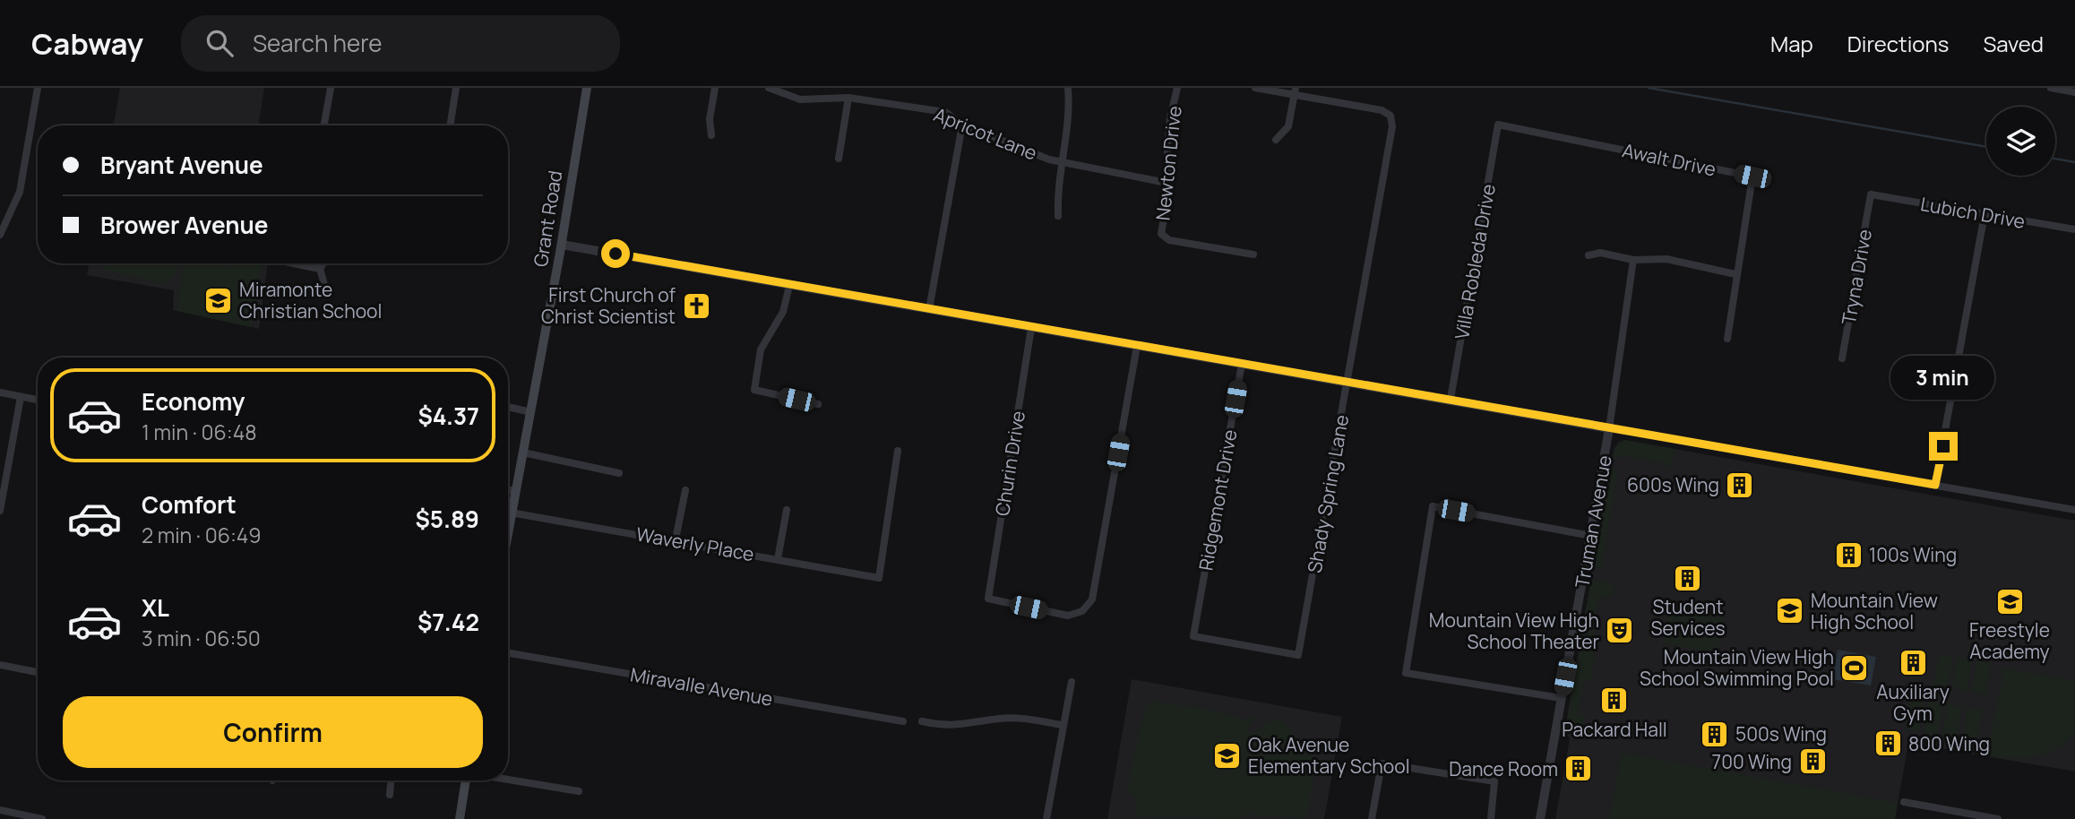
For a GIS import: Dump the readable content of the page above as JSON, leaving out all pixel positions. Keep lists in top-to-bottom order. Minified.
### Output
{"streets":{"main road":["Grant Road"],"street":["Apricot Lane","Awalt Drive","Newton Drive","Lubich Drive","Villa Robleda Drive","Tryna Drive","Churin Drive","Shady Spring Lane","Ridgemont Drive","Truman Avenue","Waverly Place","Miravalle Avenue"]},"crossings":[["Apricot Lane","Newton Drive"],["Awalt Drive","Villa Robleda Drive"],["Lubich Drive","Tryna Drive"],["Grant Road","Waverly Place"],["Shady Spring Lane","Ridgemont Drive"]],"places":{"school or university":["Miramonte Christian School","Freestyle Academy","Mountain View High School","Oak Avenue Elementary School"],"church":["First Church of Christ Scientist"],"building":["600s Wing","100s Wing","Student Services","Auxiliary Gym","Packard Hall","500s Wing","800 Wing","700 Wing","Dance Room"],"theatre":["Mountain View High School Theater"],"sports":["Mountain View High School Swimming Pool"]},"page":{"header":"Cabway","search":"Search here","nav":["Map","Directions","Saved"],"banner":["Bryant Avenue","Brower Avenue"],"bubble":"3 min","list":[{"name":"Economy","note":"1 min · 06:48","value":"$4.37"},{"name":"Comfort","note":"2 min · 06:49","value":"$5.89"},{"name":"XL","note":"3 min · 06:50","value":"$7.42"}],"buttons":"Confirm"}}
